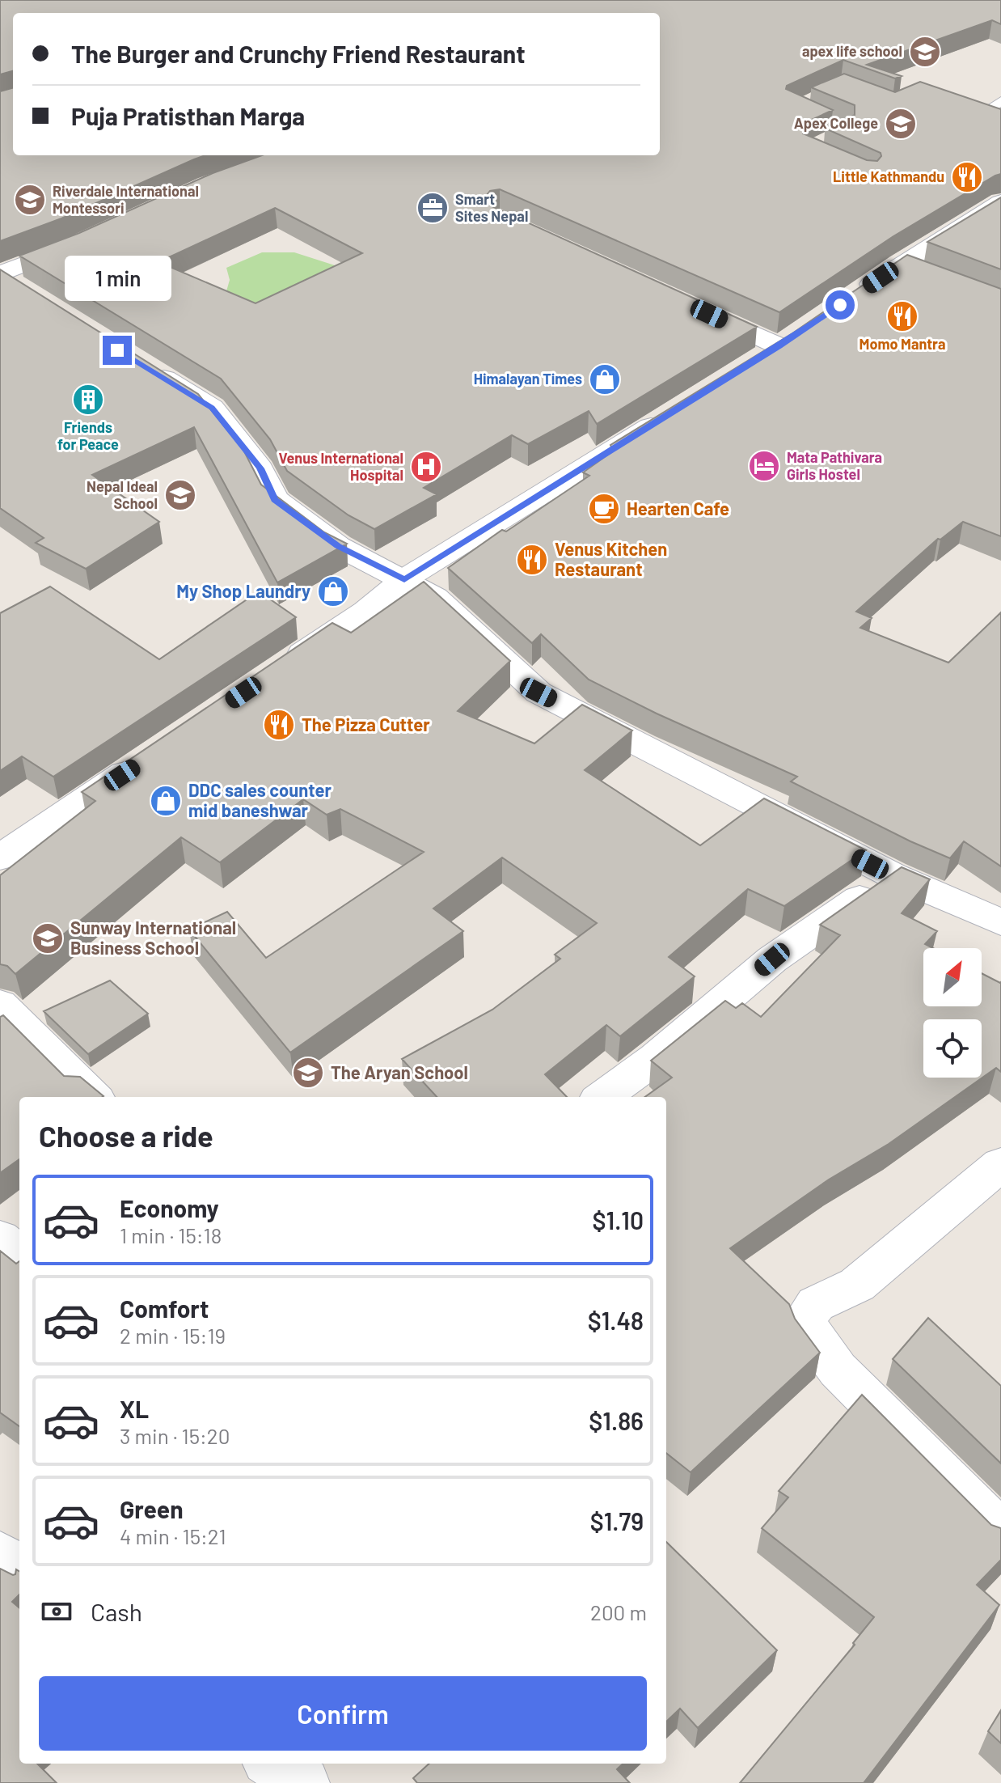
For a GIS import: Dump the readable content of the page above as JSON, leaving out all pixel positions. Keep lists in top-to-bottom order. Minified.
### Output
{"places":{"school or university":["apex life school","Apex College","Riverdale International Montessori","Nepal Ideal School","Sunway International Business School","The Aryan School"],"restaurant":["Little Kathmandu","Momo Mantra","Venus Kitchen Restaurant","The Pizza Cutter"],"office":["Smart Sites Nepal"],"shop":["Himalayan Times","My Shop Laundry","DDC sales counter mid baneshwar"],"building":["Friends for Peace"],"hotel":["Mata Pathivara Girls Hostel"],"hospital":["Venus International Hospital"],"cafe":["Hearten Cafe"]},"north":"top right","page":{"banner":["The Burger and Crunchy Friend Restaurant","Puja Pratisthan Marga"],"bubble":"1 min","heading":"Choose a ride","list":[{"name":"Economy","note":"1 min · 15:18","value":"$1.10"},{"name":"Comfort","note":"2 min · 15:19","value":"$1.48"},{"name":"XL","note":"3 min · 15:20","value":"$1.86"},{"name":"Green","note":"4 min · 15:21","value":"$1.79"}],"pay":["Cash","200 m"],"buttons":"Confirm"}}
